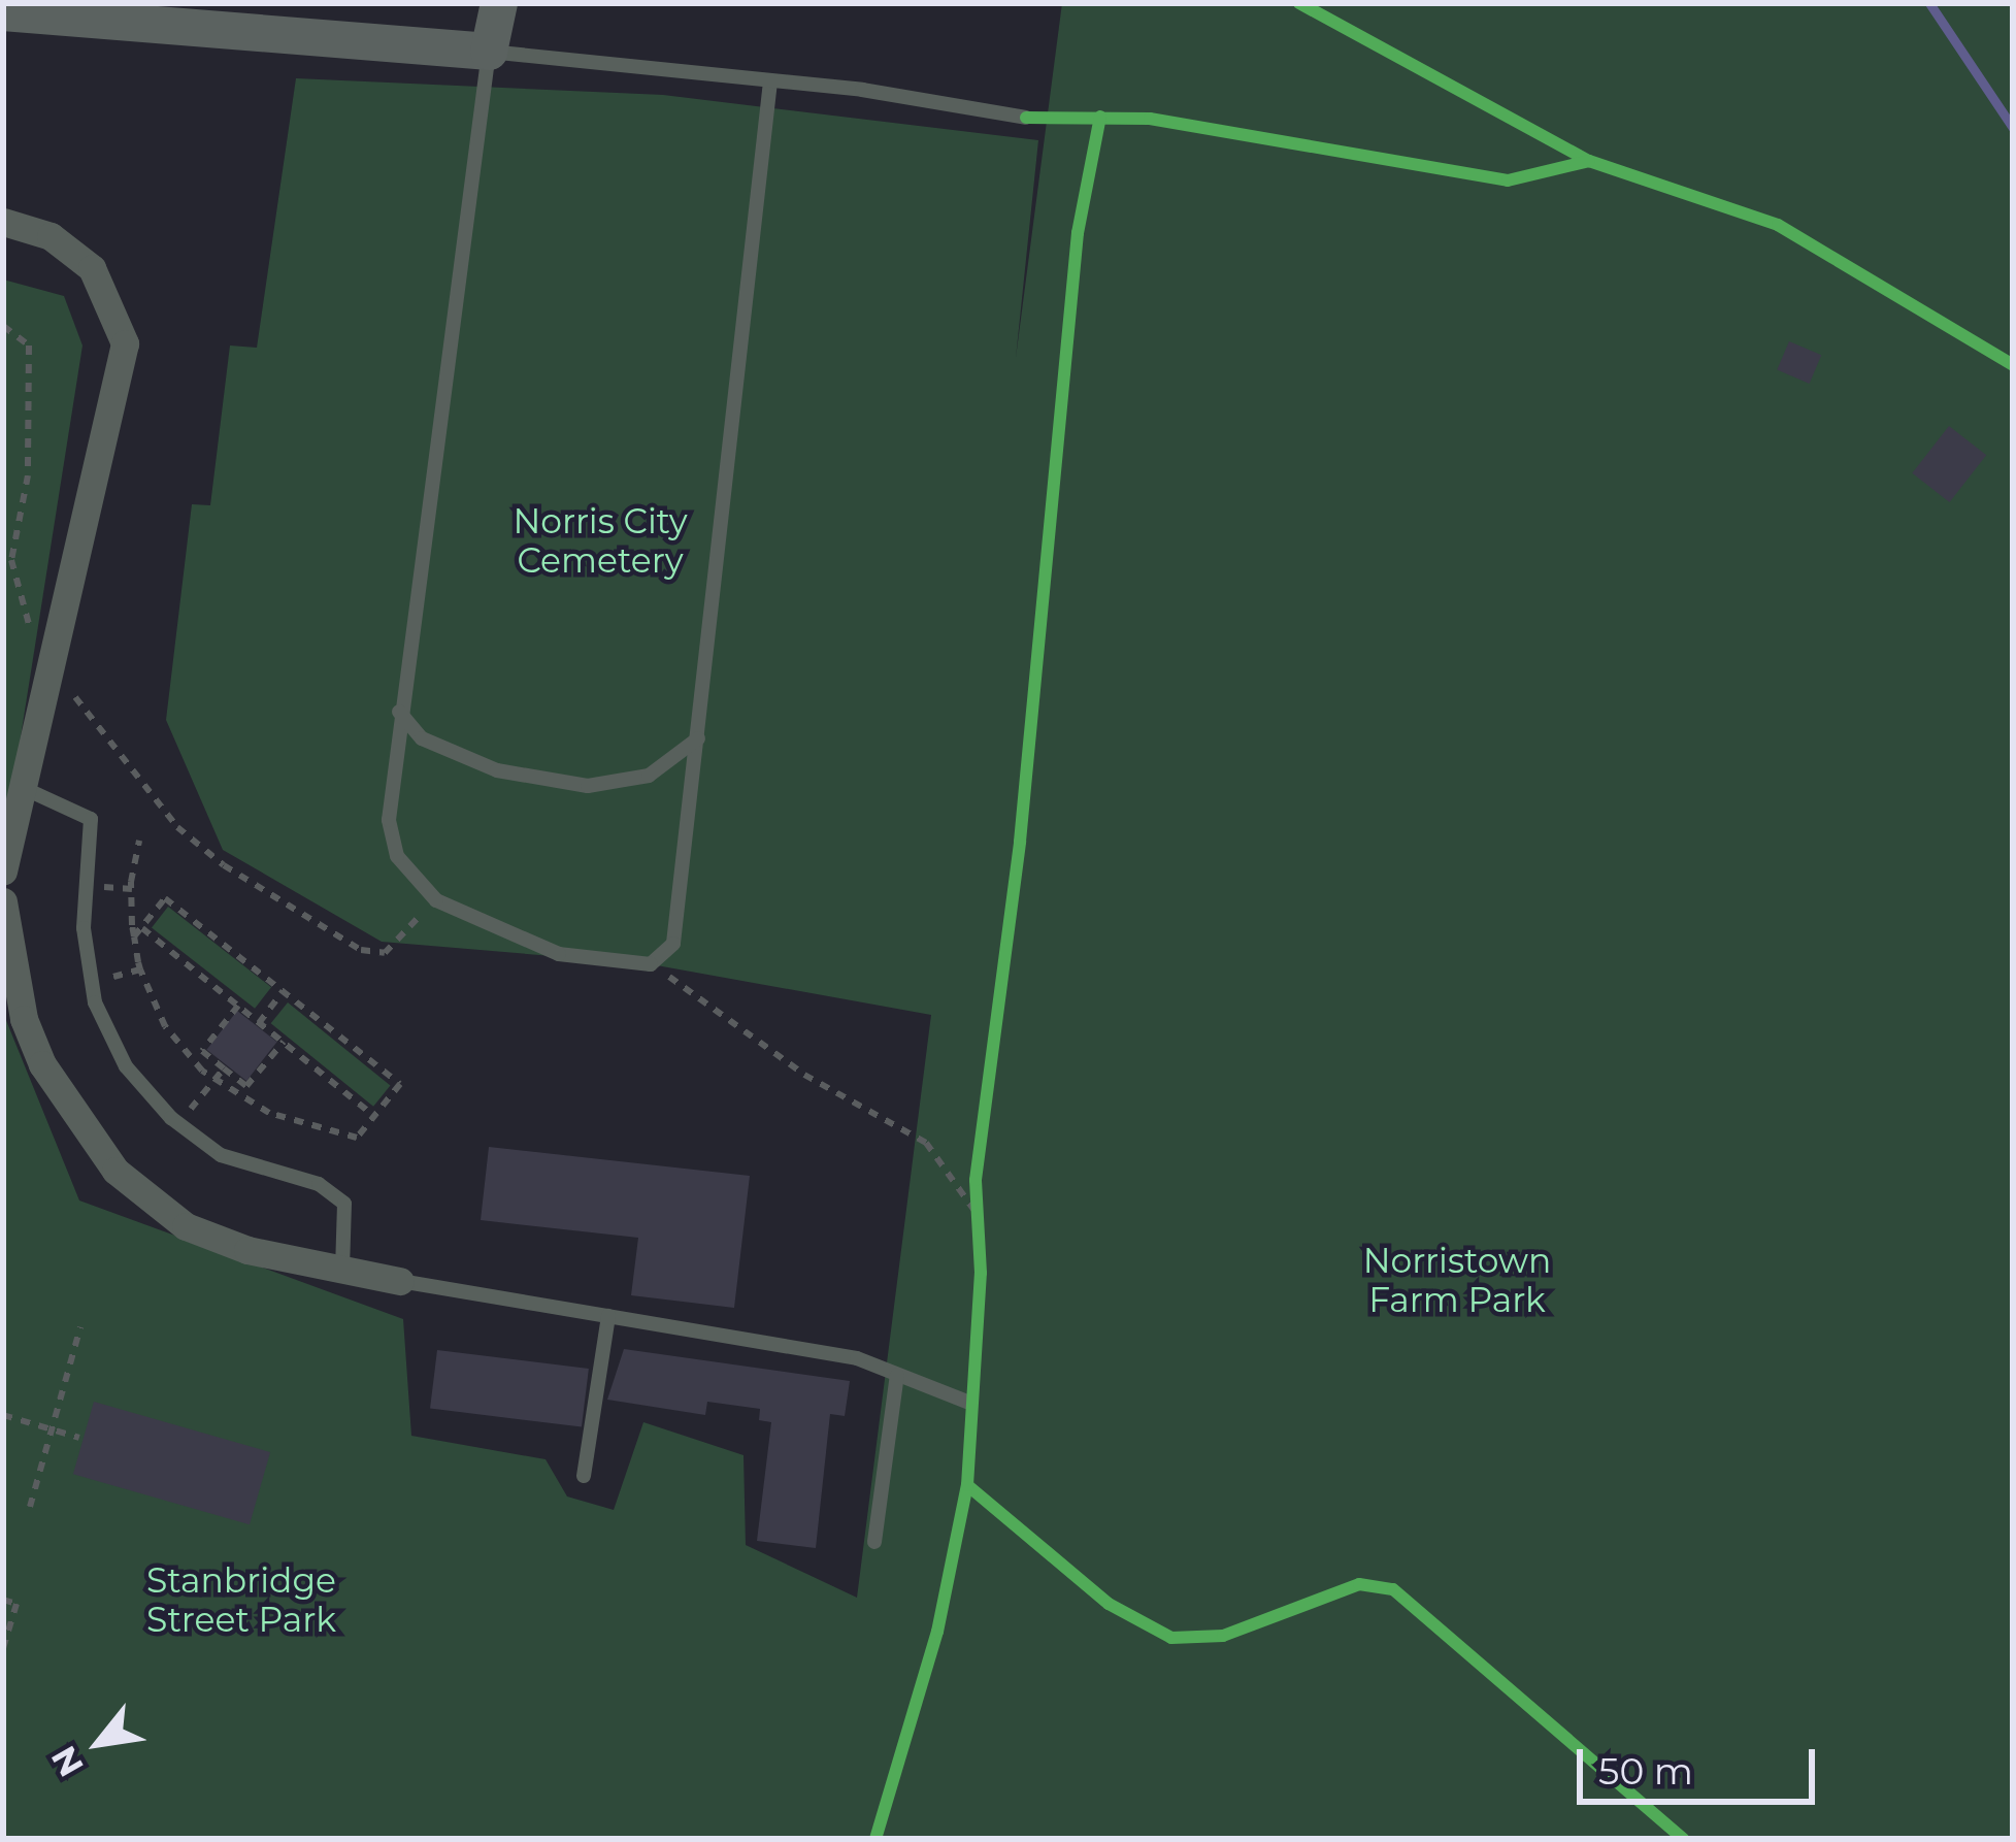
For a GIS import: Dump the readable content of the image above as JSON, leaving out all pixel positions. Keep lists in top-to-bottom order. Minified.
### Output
{"parks":["Norris City Cemetery","Norristown Farm Park","Stanbridge Street Park"],"scale_bar":"50 m","north":"bottom left"}
